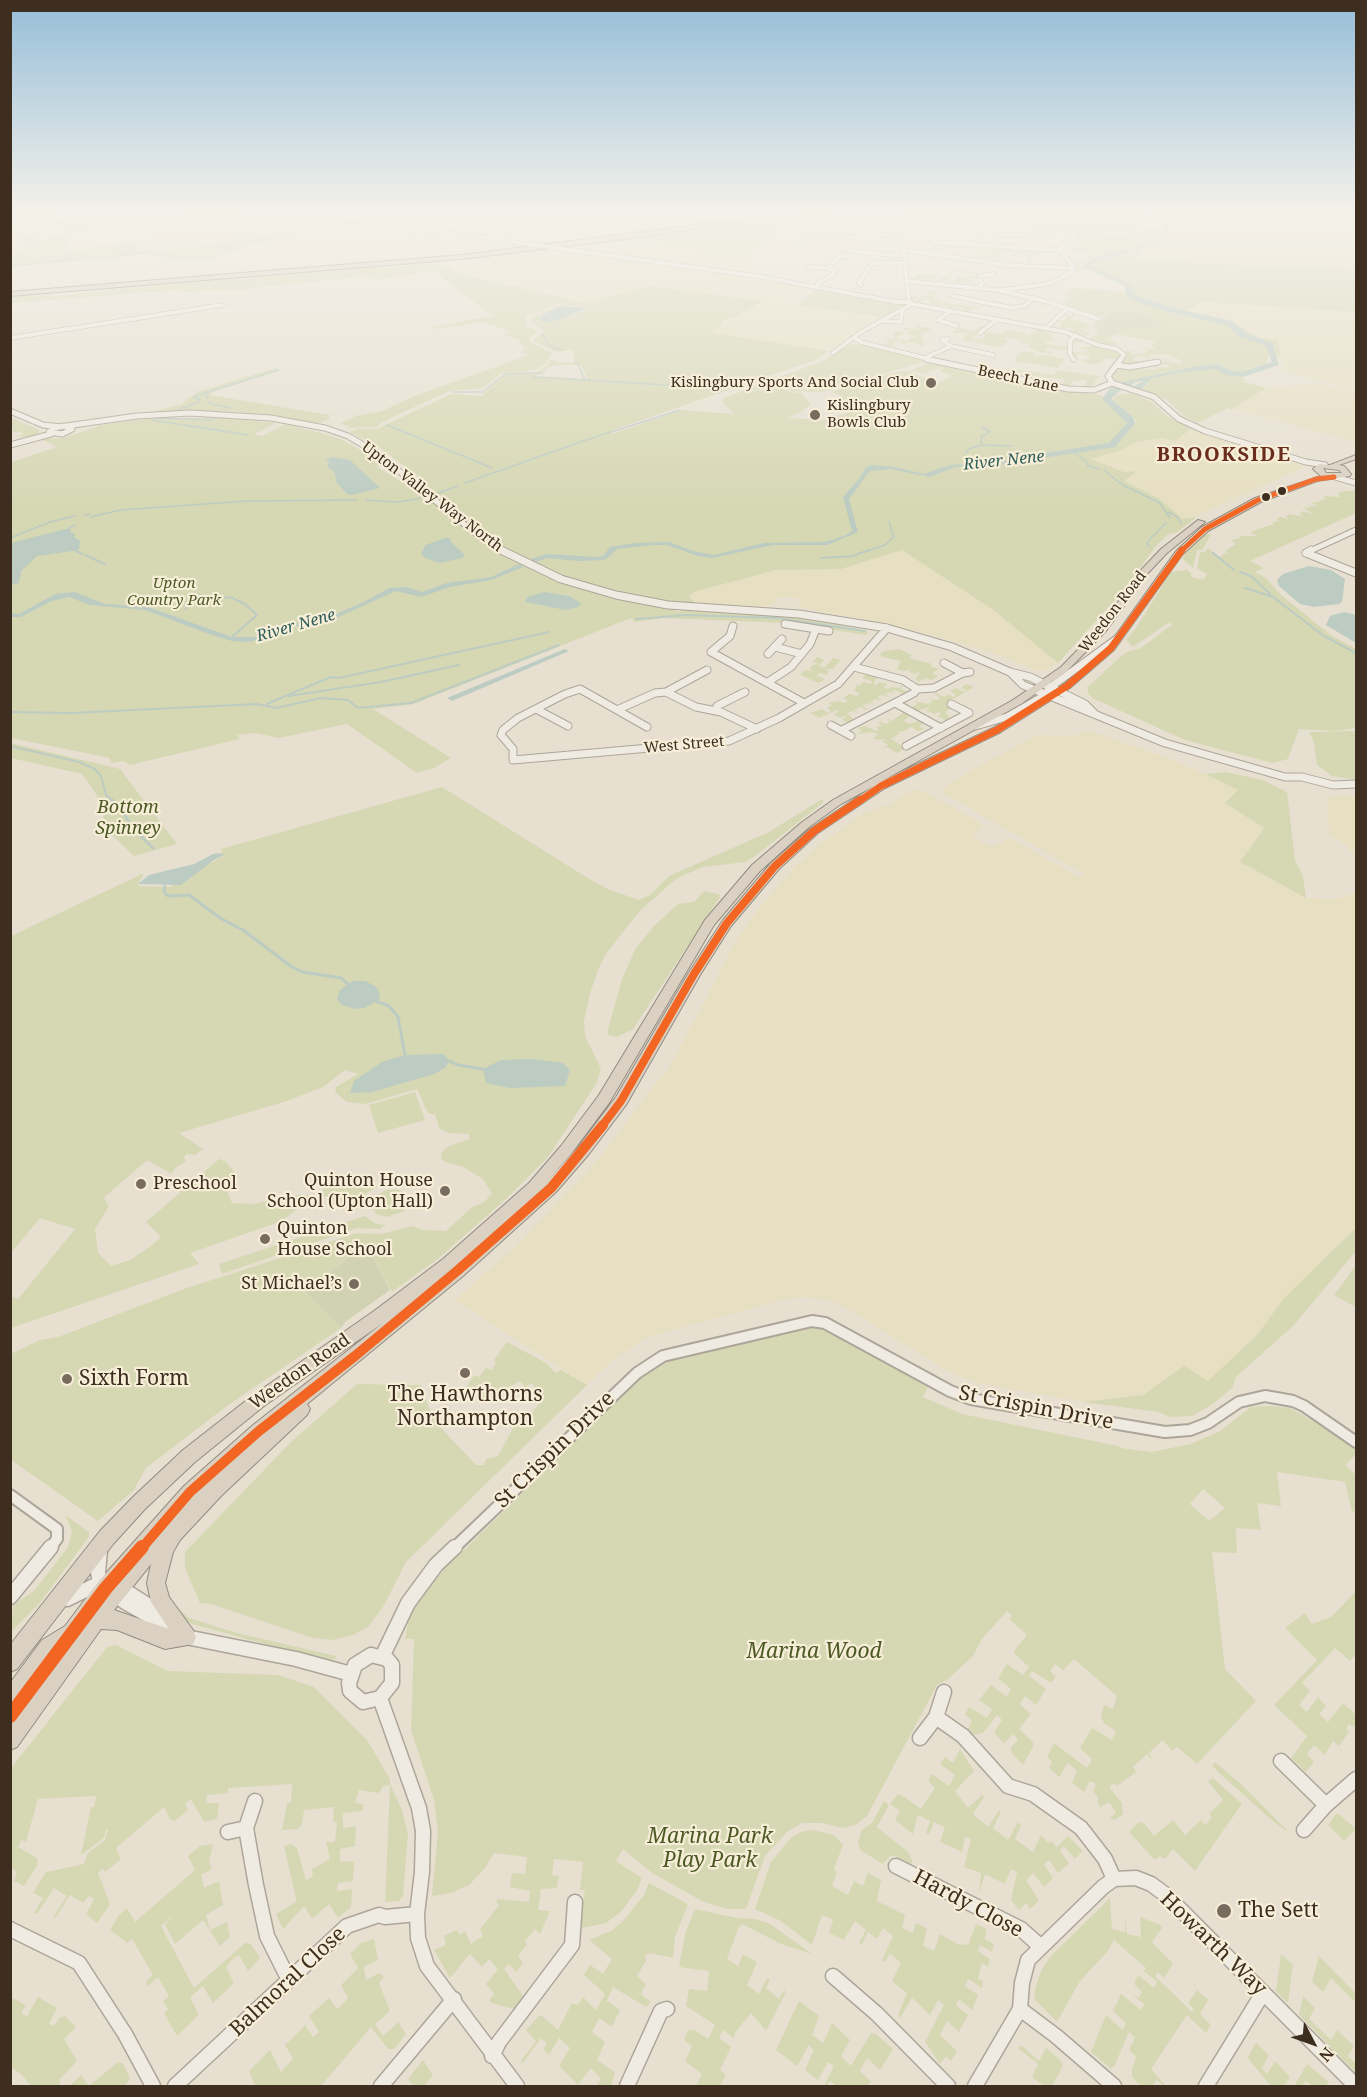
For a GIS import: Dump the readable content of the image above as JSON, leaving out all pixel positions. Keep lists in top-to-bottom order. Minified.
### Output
{"streets":{"highway":["Weedon Road"],"street":["Beech Lane","Upton Valley Way North","West Street","St Crispin Drive","Hardy Close","Howarth Way","Balmoral Close"]},"crossings":[["Upton Valley Way North","Weedon Road"],["Upton Valley Way North","West Street"]],"districts":["BROOKSIDE"],"water":["River Nene"],"parks":["Upton Country Park","Bottom Spinney","Marina Wood","Marina Park Play Park"],"places":["Kislingbury Sports And Social Club","Kislingbury Bowls Club","Preschool","Quinton House School (Upton Hall)","Quinton House School","St Michael’s","The Hawthorns Northampton","Sixth Form","The Sett"],"north":"bottom right"}
